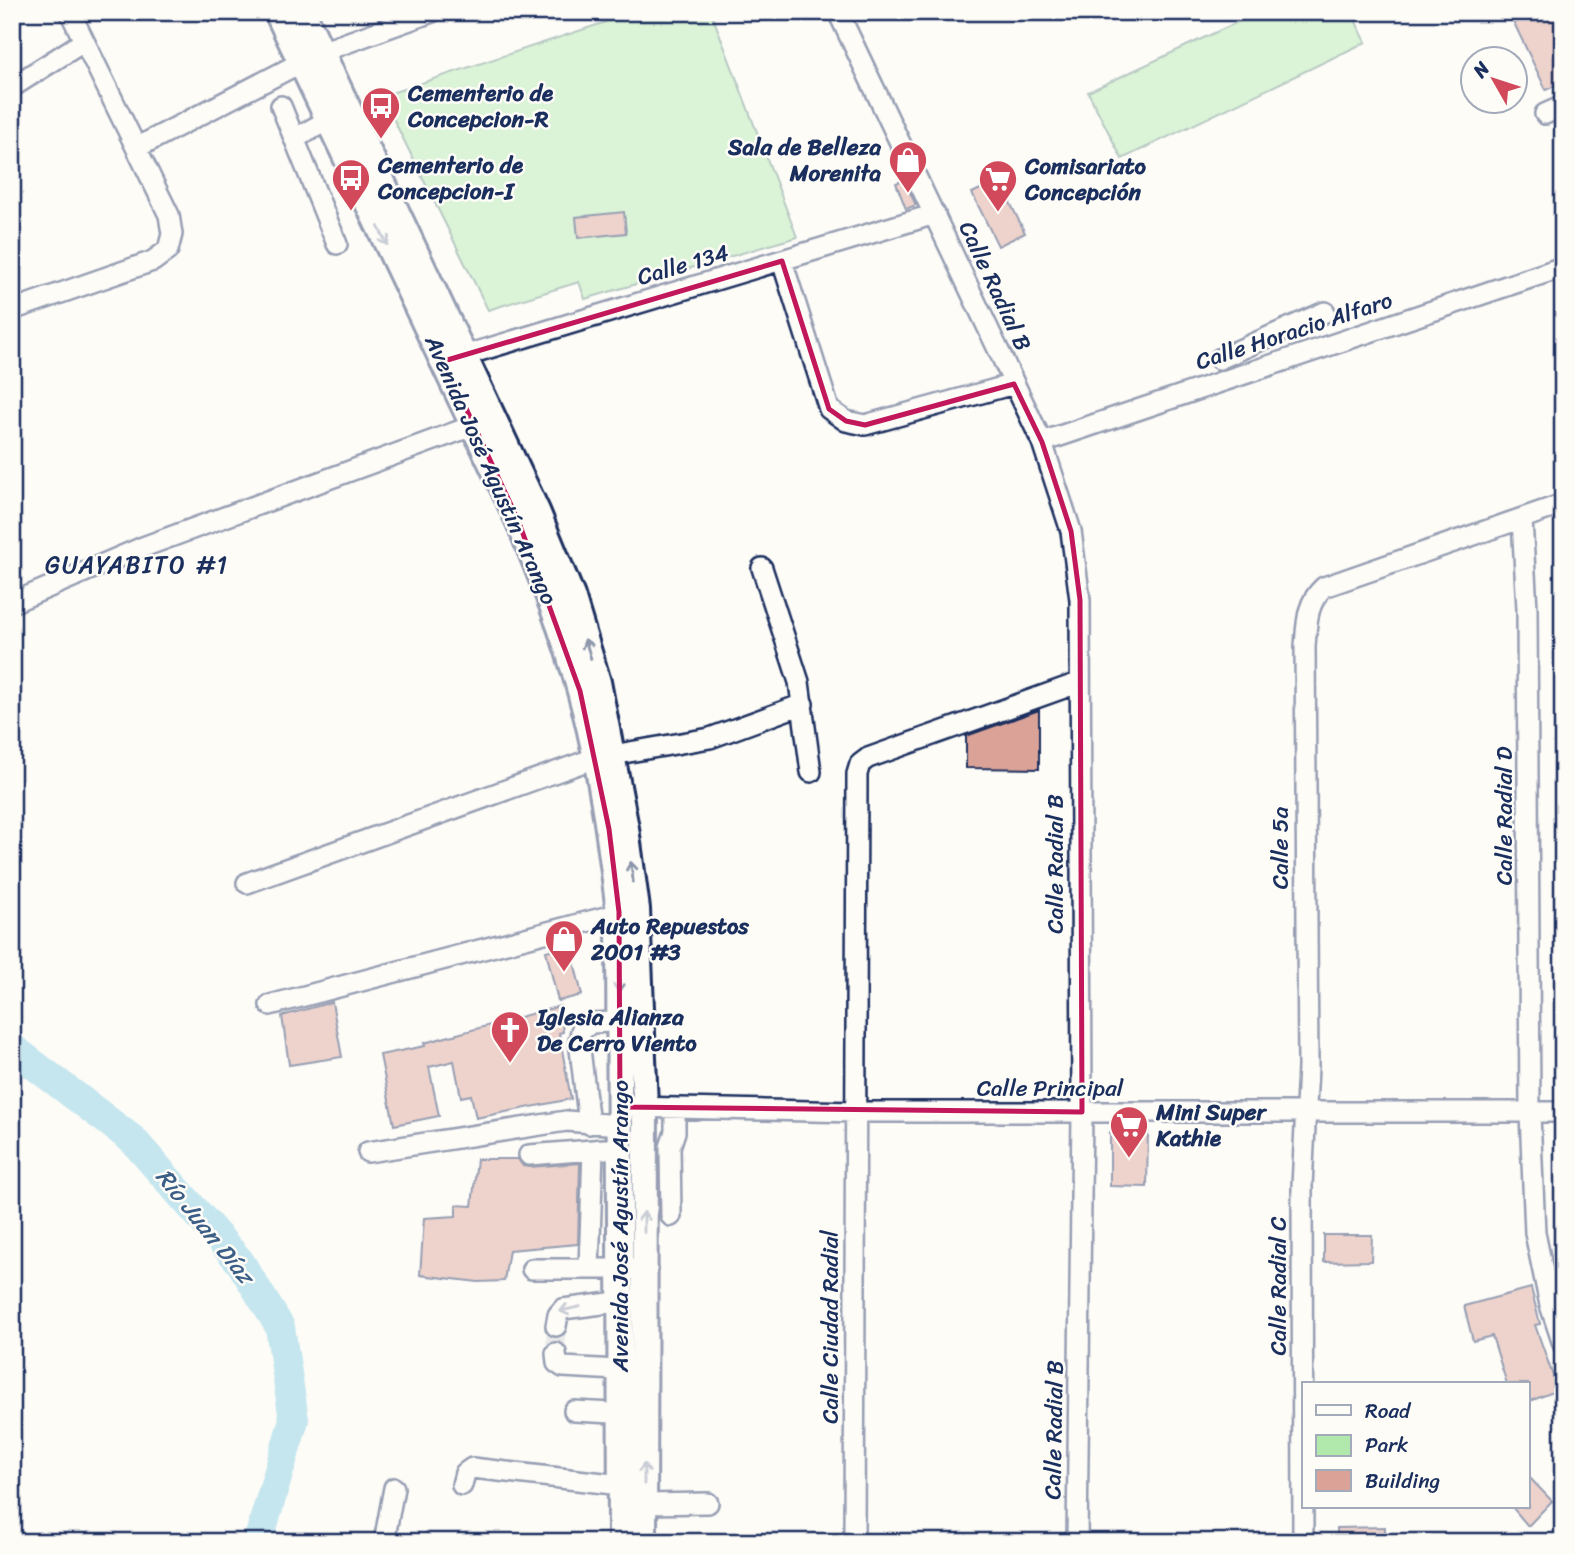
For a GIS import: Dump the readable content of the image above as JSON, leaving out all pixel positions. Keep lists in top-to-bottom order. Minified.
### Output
{"streets":{"main road":["Avenida José Agustín Arango"],"street":["Calle 134","Calle Radial B","Calle Horacio Alfaro","Calle Radial D","Calle 5a","Calle Principal","Calle Radial C","Calle Ciudad Radial"]},"crossings":[["Calle 134","Calle Radial B"],["Calle 134","Avenida José Agustín Arango"],["Calle Radial B","Calle Horacio Alfaro"],["Calle Radial B","Calle Principal"],["Calle Radial B","Calle Ciudad Radial"],["Avenida José Agustín Arango","Calle Principal"],["Calle Radial D","Calle 5a"],["Calle Radial D","Calle Principal"],["Calle 5a","Calle Principal"],["Calle 5a","Calle Radial C"],["Calle Principal","Calle Radial C"],["Calle Principal","Calle Ciudad Radial"]],"districts":["GUAYABITO #1"],"water":["Río Juan Díaz"],"places":{"bus stop":["Cementerio de Concepcion-R","Cementerio de Concepcion-I"],"shop":["Sala de Belleza Morenita","Auto Repuestos 2001 #3"],"supermarket":["Comisariato Concepción","Mini Super Kathie"],"church":["Iglesia Alianza De Cerro Viento"]},"legend":["Road","Park","Building"],"north":"top left"}
